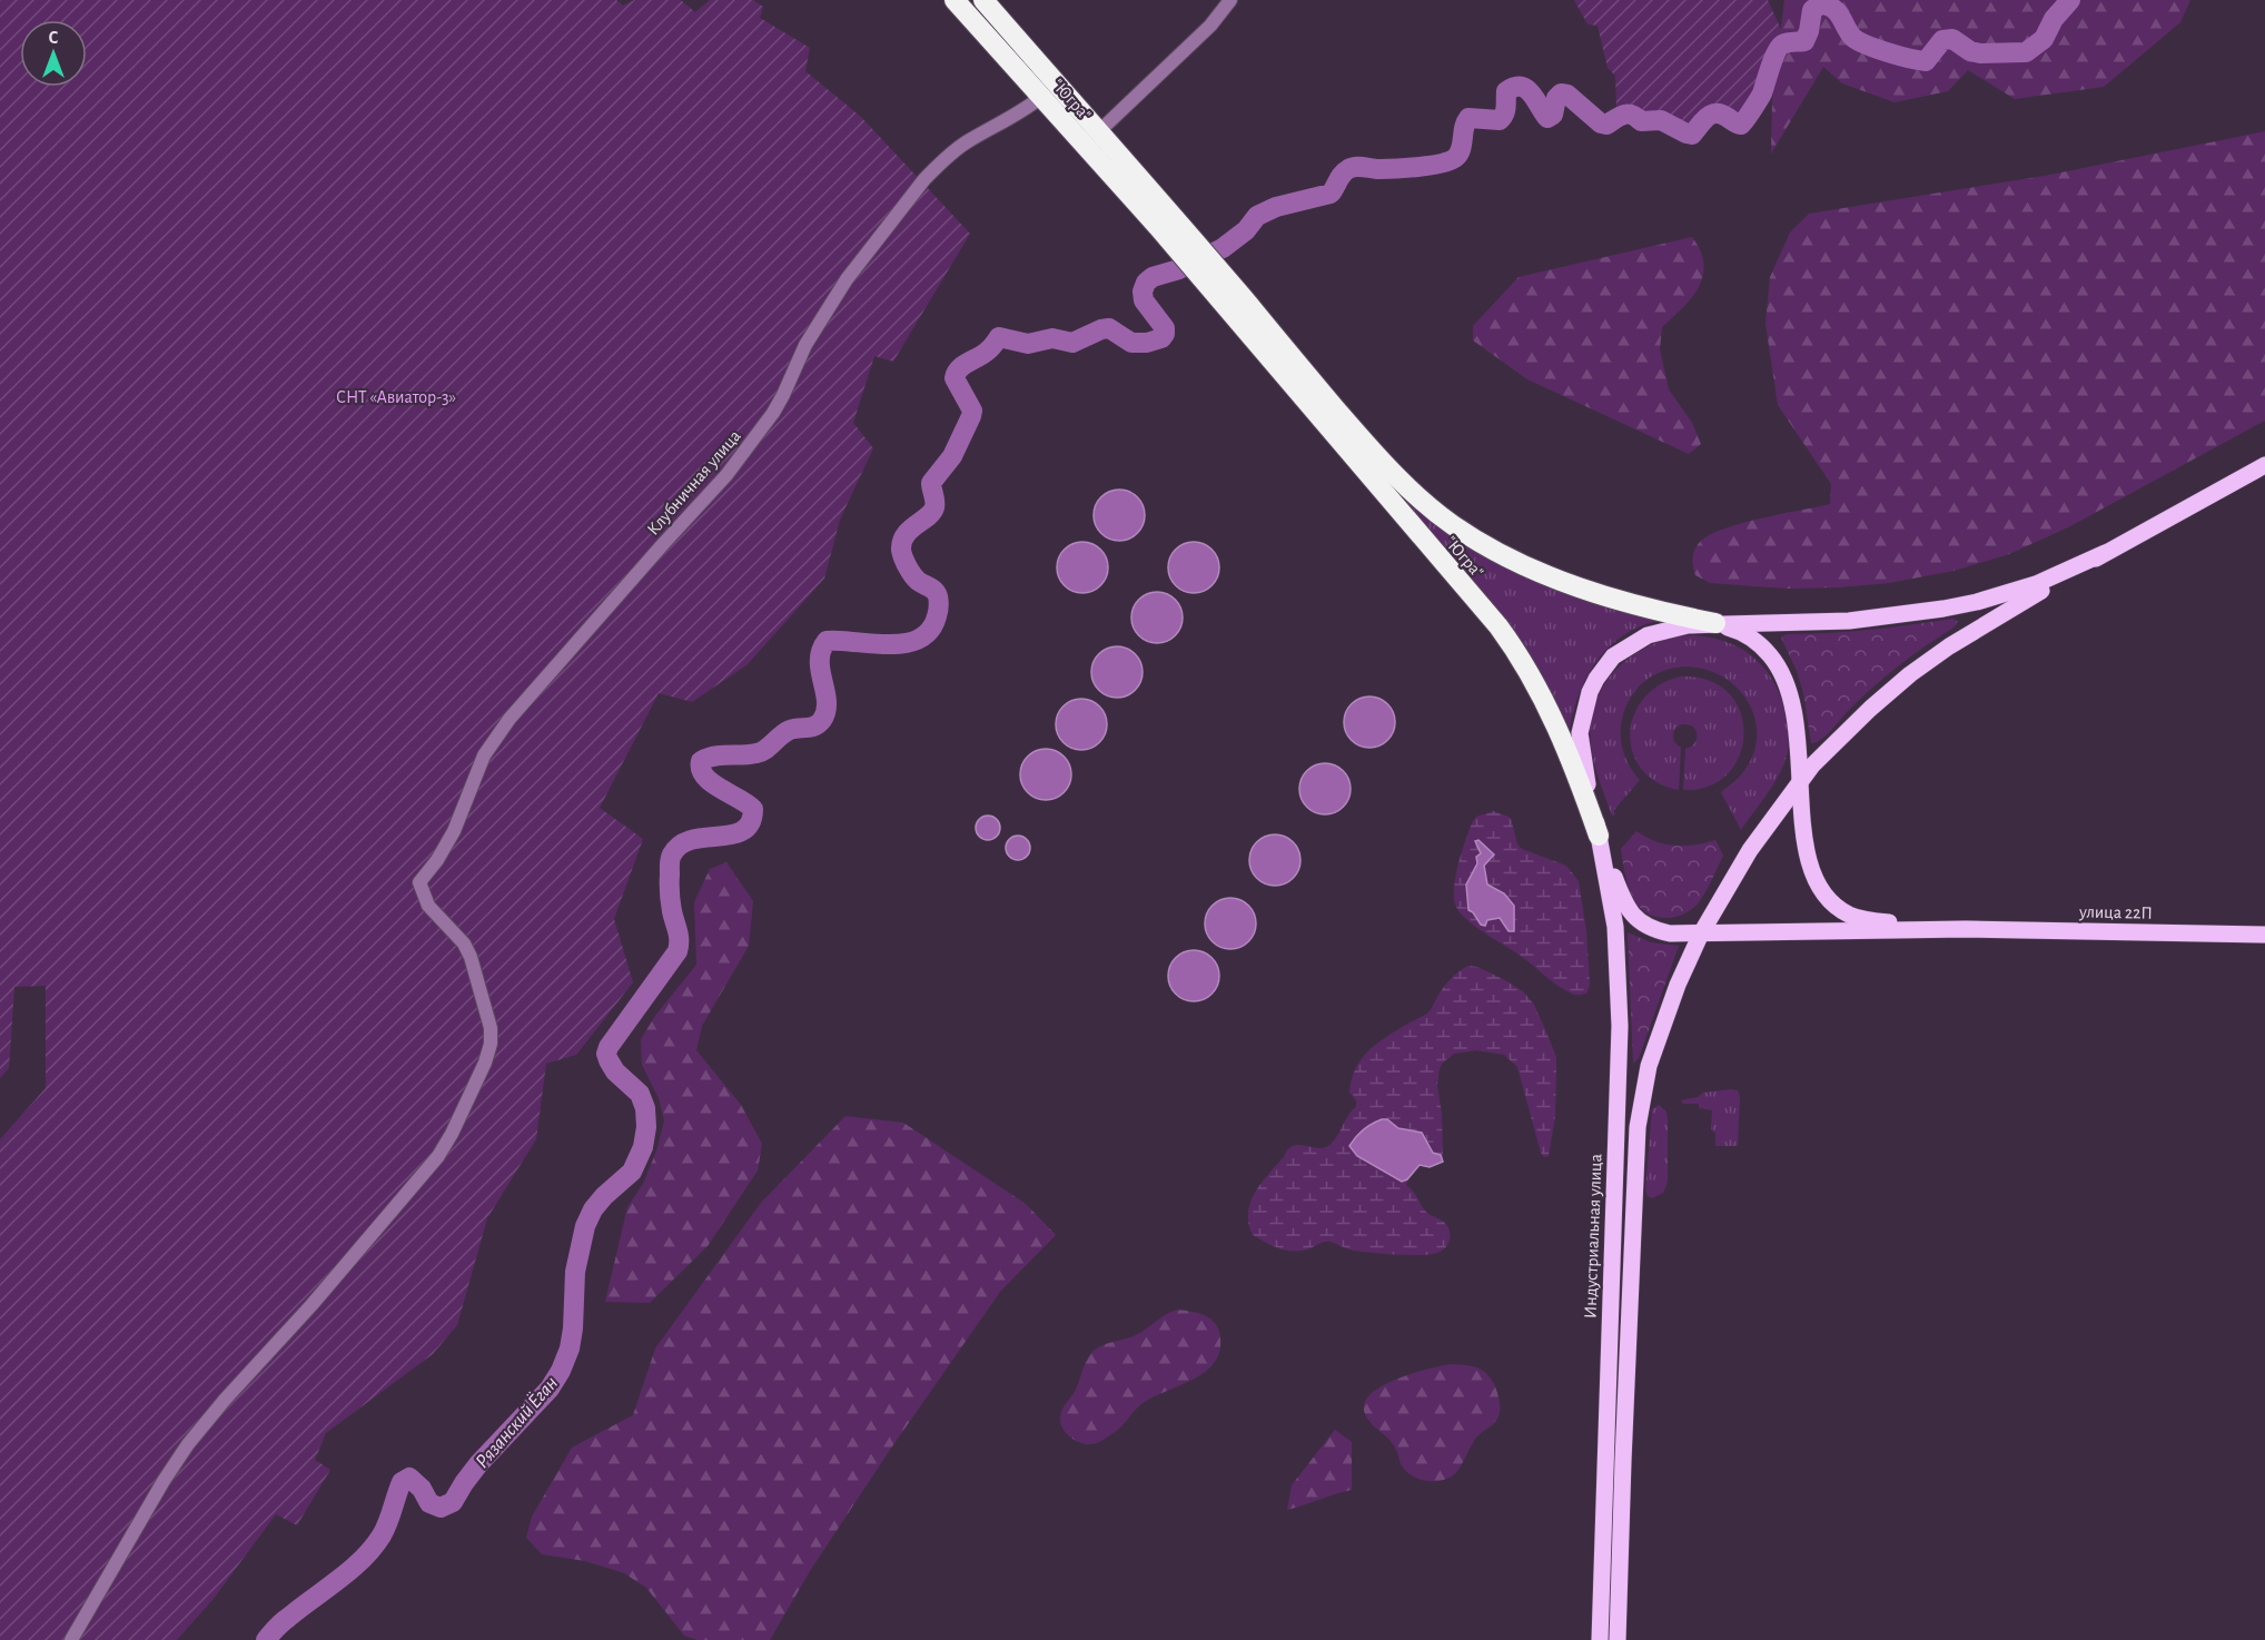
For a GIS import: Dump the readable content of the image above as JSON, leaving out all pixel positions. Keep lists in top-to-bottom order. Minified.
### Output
{"streets":{"highway":["\"Югра\""],"main road":["улица 22П","Индустриальная улица"],"street":["Клубничная улица"]},"crossings":[["\"Югра\"","Клубничная улица"],["\"Югра\"","улица 22П"],["\"Югра\"","Индустриальная улица"],["улица 22П","Индустриальная улица"]],"water":["Рязанский Ёган"],"parks":["СНТ «Авиатор-3»"],"north":"top"}
